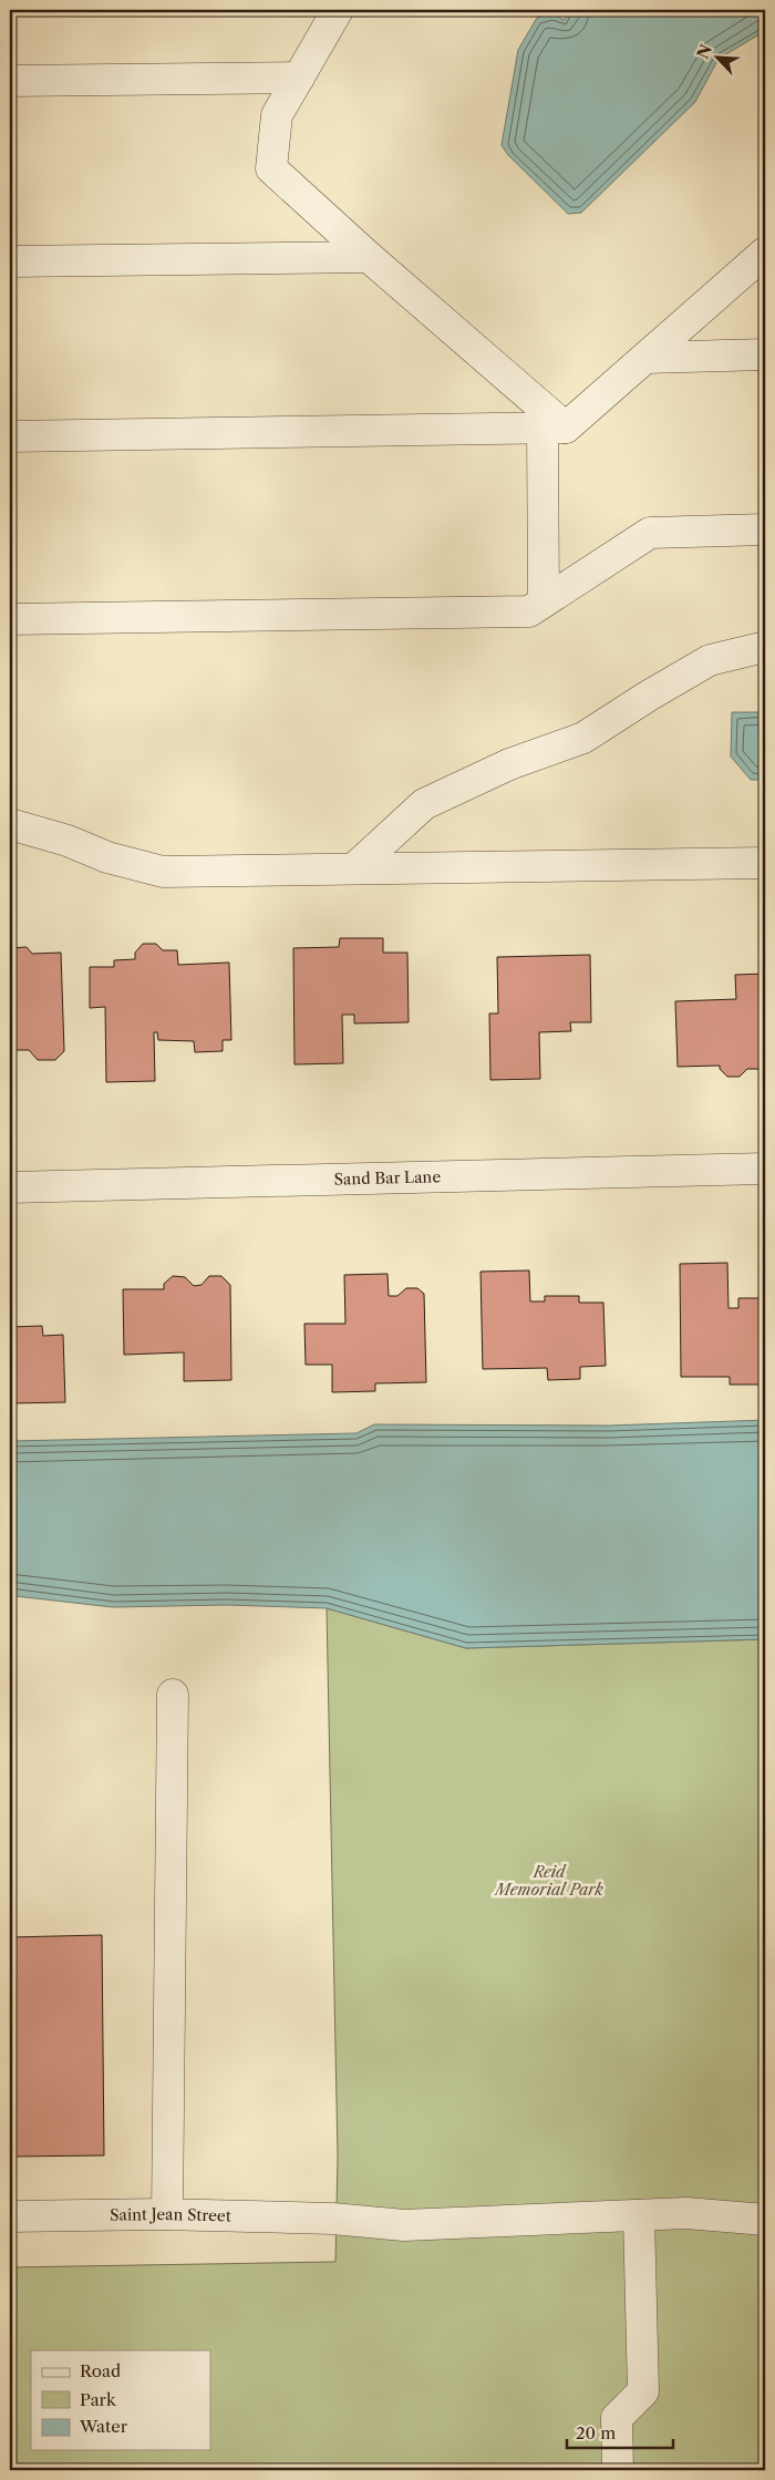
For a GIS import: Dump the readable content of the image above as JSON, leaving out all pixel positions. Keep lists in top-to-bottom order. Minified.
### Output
{"streets":{"street":["Sand Bar Lane","Saint Jean Street"]},"parks":["Reid Memorial Park"],"legend":["Road","Park","Water"],"scale_bar":"20 m","north":"top left"}
